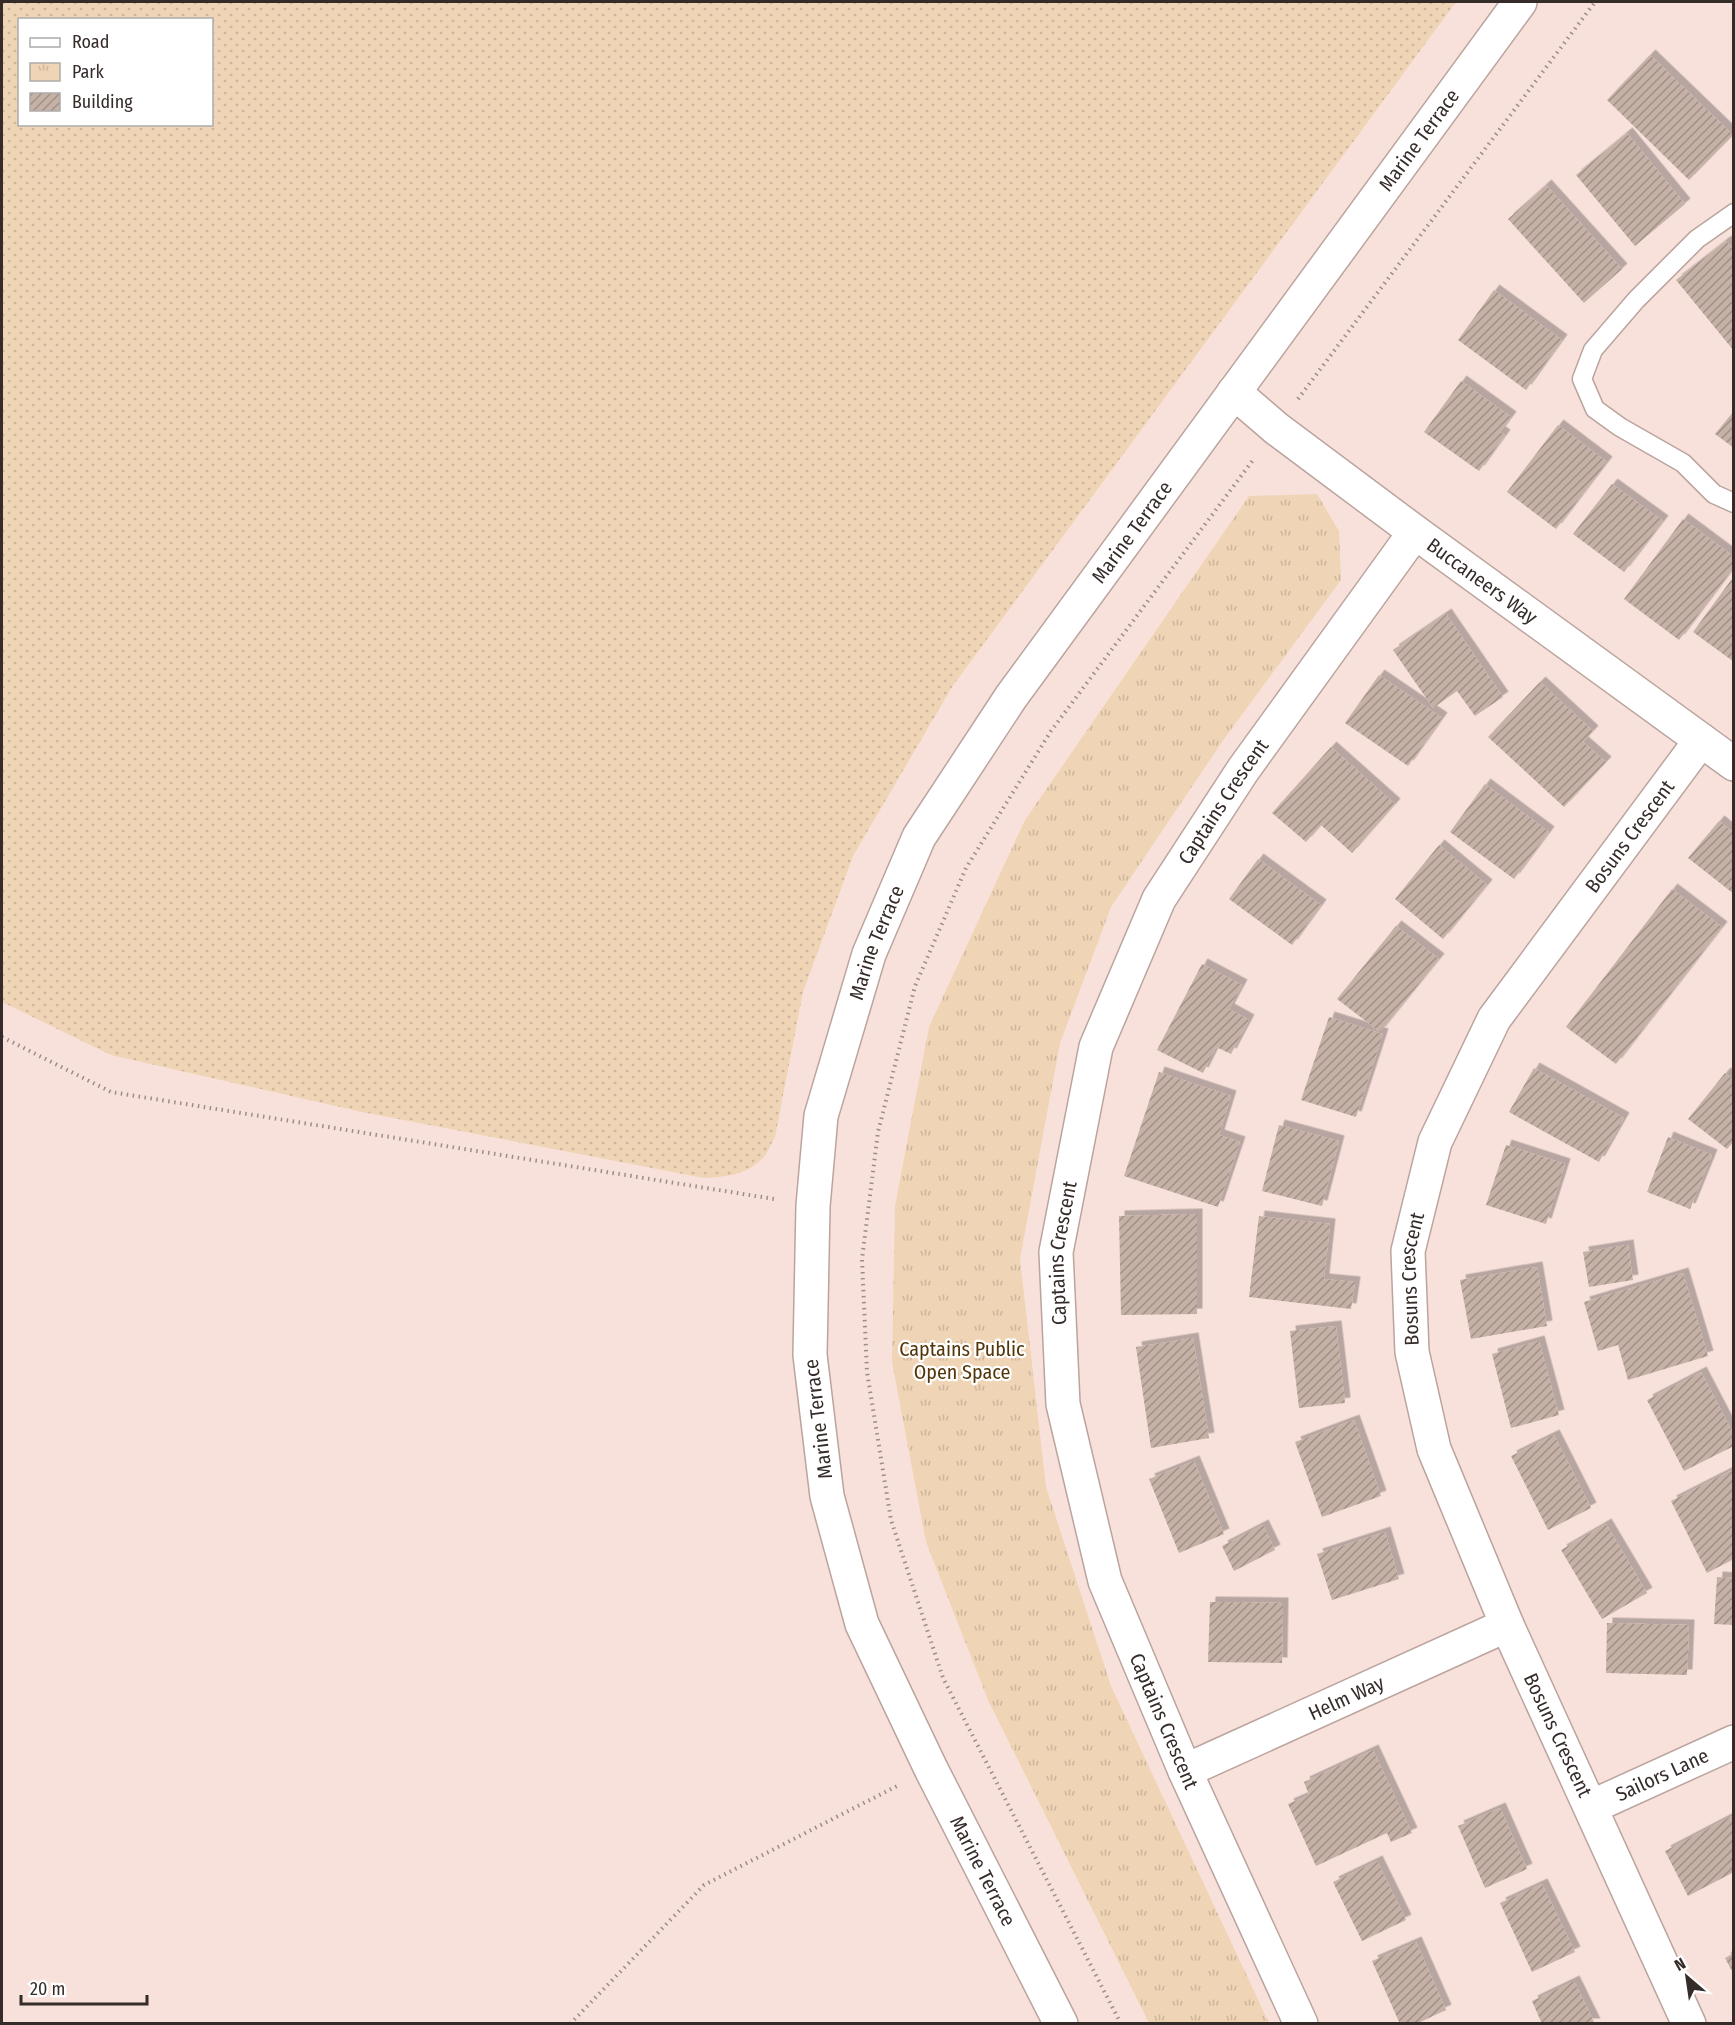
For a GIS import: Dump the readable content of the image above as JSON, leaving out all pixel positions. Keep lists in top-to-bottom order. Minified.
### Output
{"streets":{"street":["Marine Terrace","Buccaneers Way","Captains Crescent","Bosuns Crescent","Helm Way","Sailors Lane"]},"crossings":[["Marine Terrace","Buccaneers Way"],["Buccaneers Way","Captains Crescent"],["Buccaneers Way","Bosuns Crescent"],["Captains Crescent","Helm Way"],["Bosuns Crescent","Helm Way"],["Bosuns Crescent","Sailors Lane"]],"parks":["Captains Public Open Space"],"legend":["Road","Park","Building"],"scale_bar":"20 m","north":"top left"}
